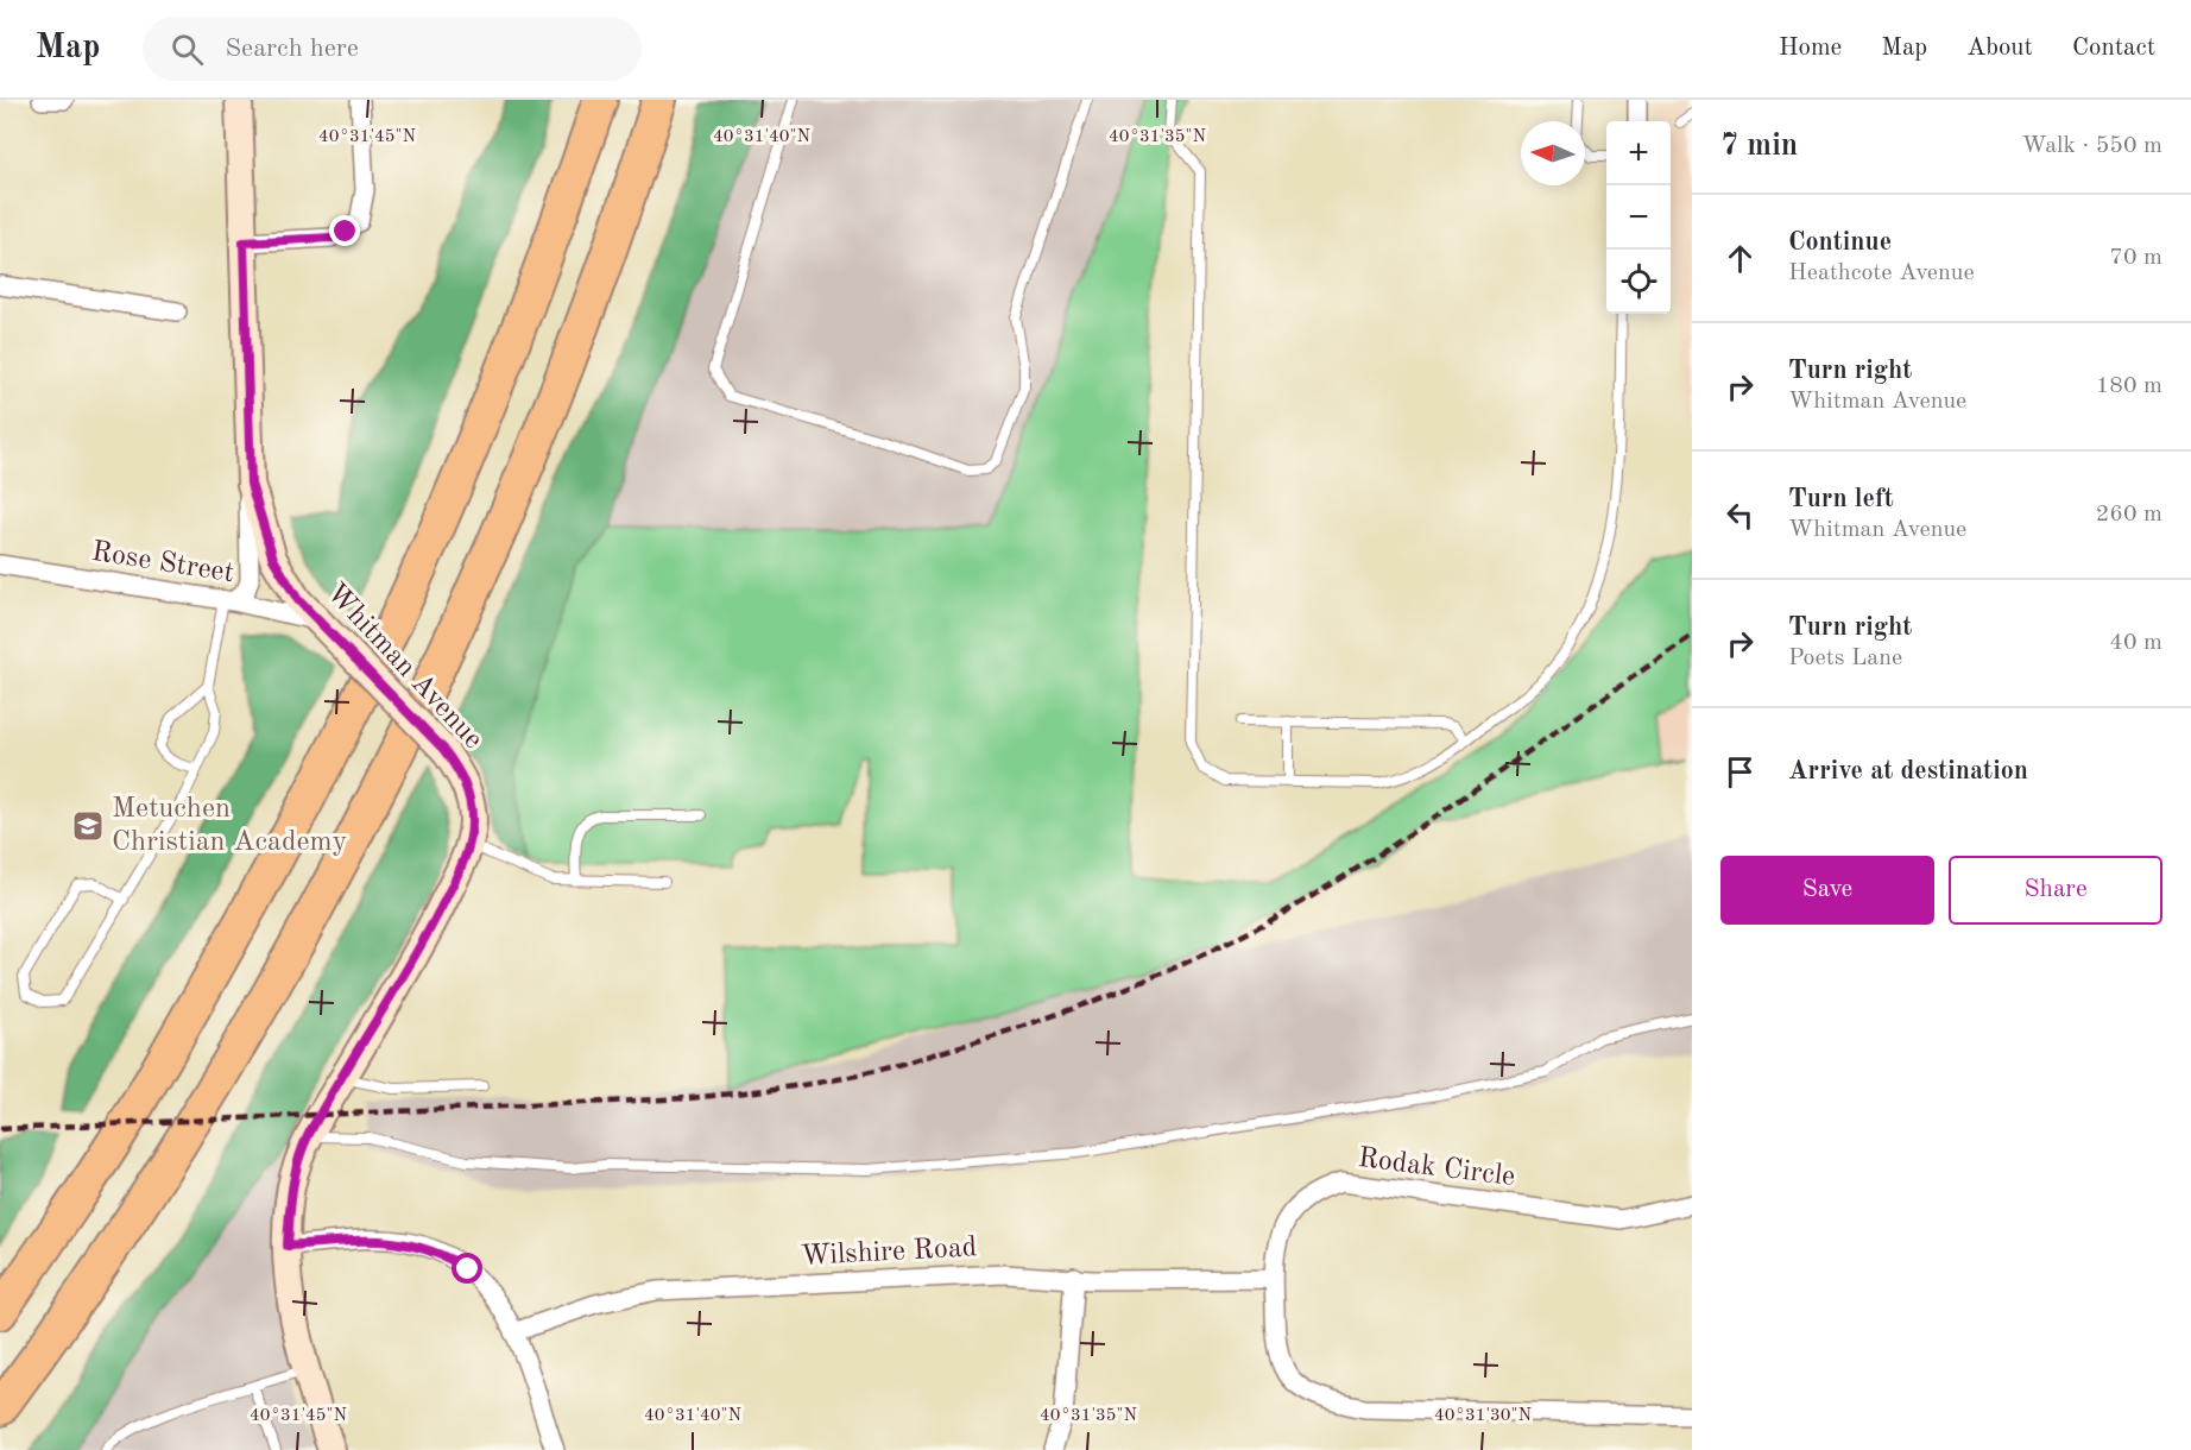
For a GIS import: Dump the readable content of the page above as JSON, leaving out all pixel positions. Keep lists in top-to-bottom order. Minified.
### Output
{"streets":{"street":["Rose Street","Whitman Avenue","Rodak Circle","Wilshire Road"]},"crossings":[["Rose Street","Whitman Avenue"],["Rodak Circle","Wilshire Road"]],"places":{"school or university":["Metuchen Christian Academy"]},"north":"left","page":{"header":"Map","search":"Search here","nav":["Home","Map","About","Contact"],"heading":["7 min","Walk · 550 m"],"map_buttons":["+","−"],"list":[["Continue","Heathcote Avenue","70 m"],["Turn right","Whitman Avenue","180 m"],["Turn left","Whitman Avenue","260 m"],["Turn right","Poets Lane","40 m"],"Arrive at destination"],"buttons":["Save","Share"]},"coordinates":["40°31'45\"N","40°31'40\"N","40°31'35\"N","40°31'30\"N"]}
